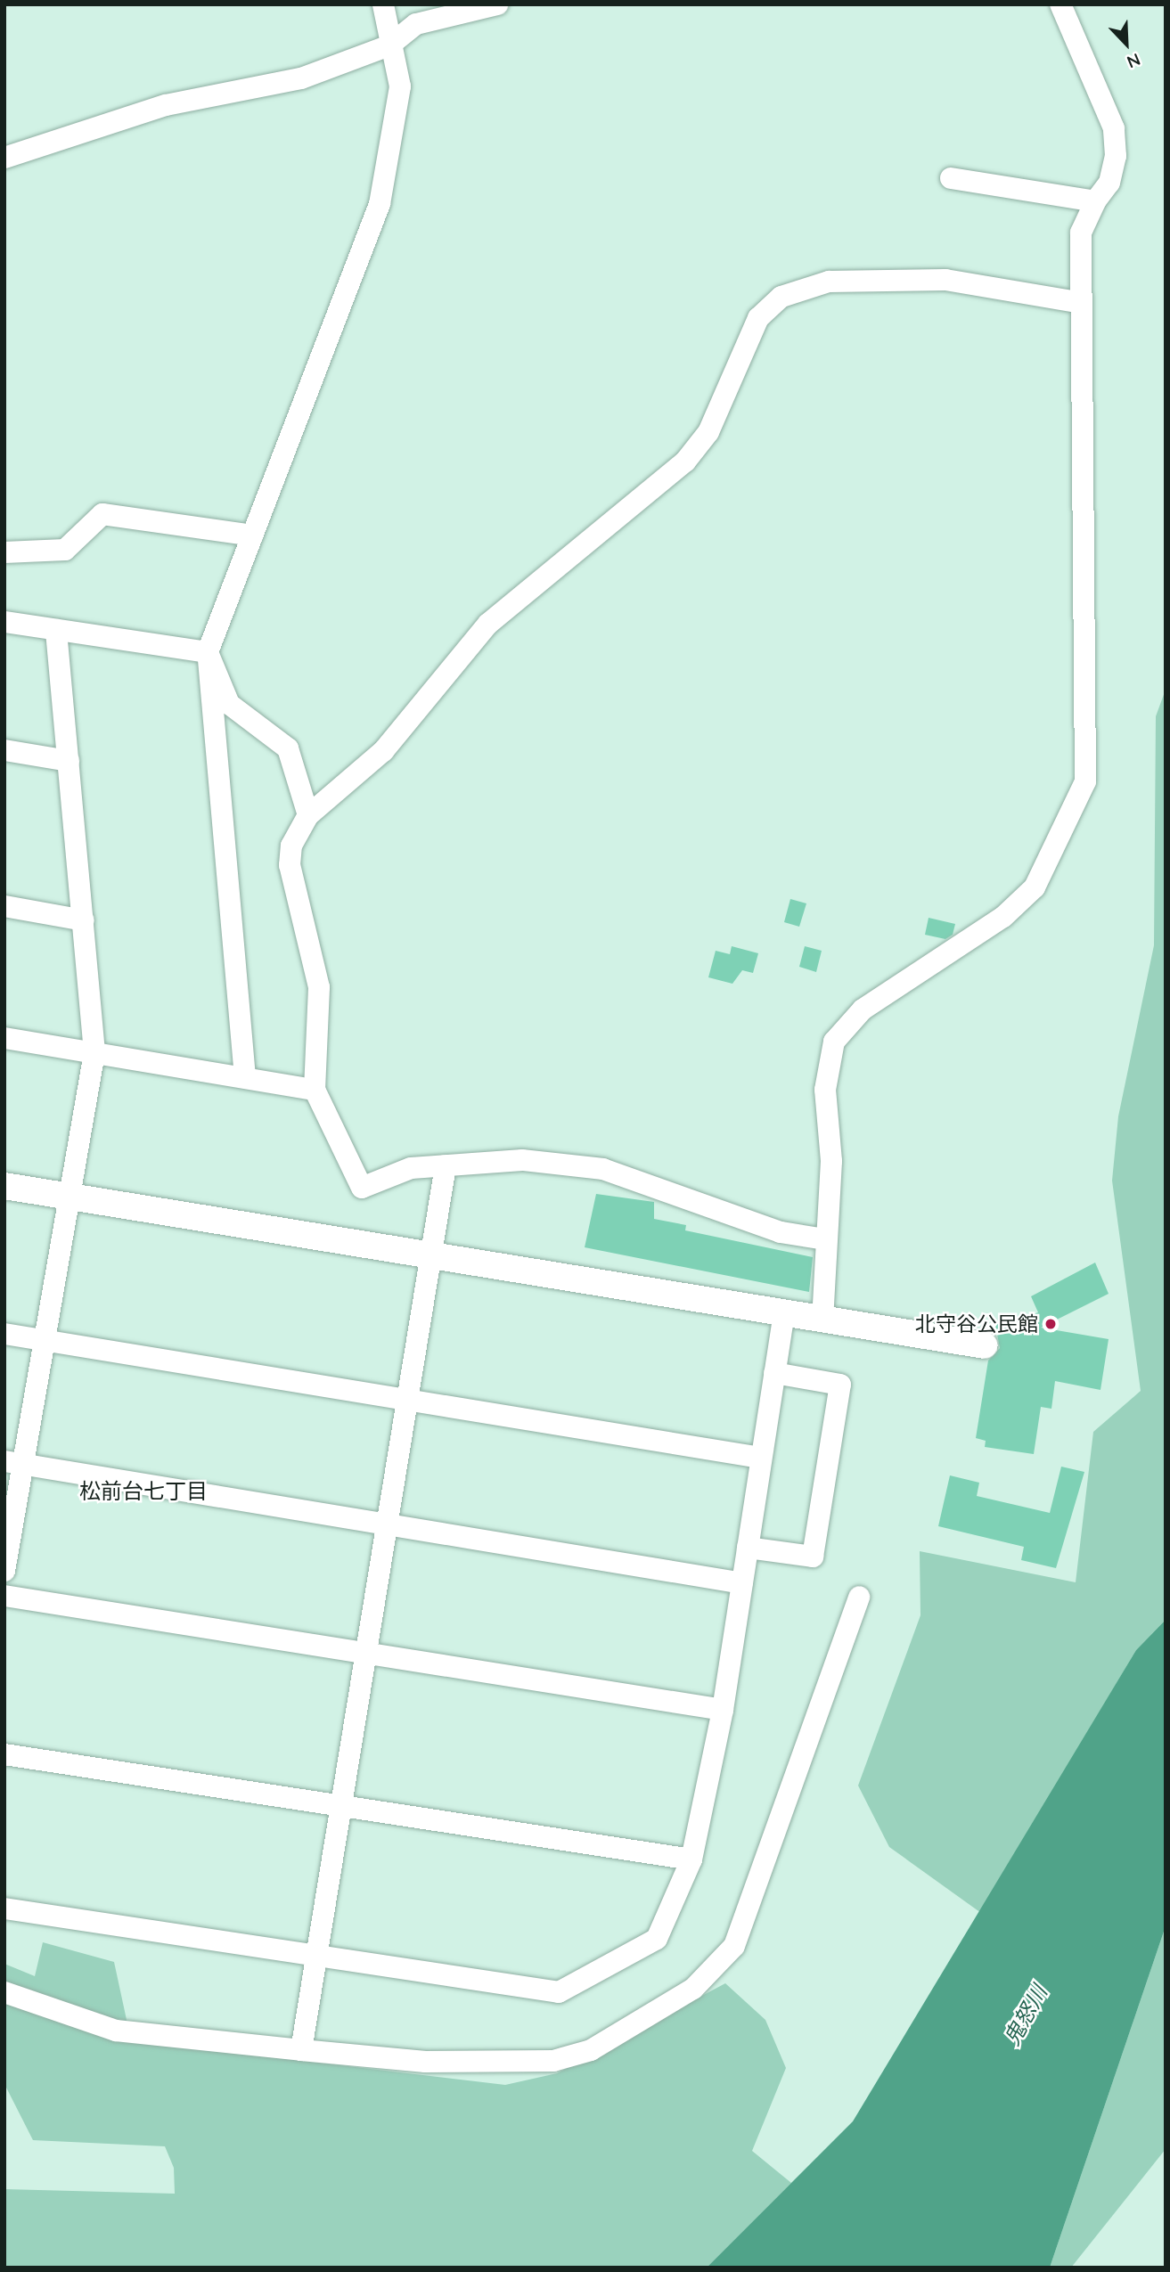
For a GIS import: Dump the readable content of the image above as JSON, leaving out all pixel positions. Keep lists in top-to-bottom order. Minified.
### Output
{"districts":["松前台七丁目"],"water":["鬼怒川"],"places":["北守谷公民館"],"north":"bottom right"}
